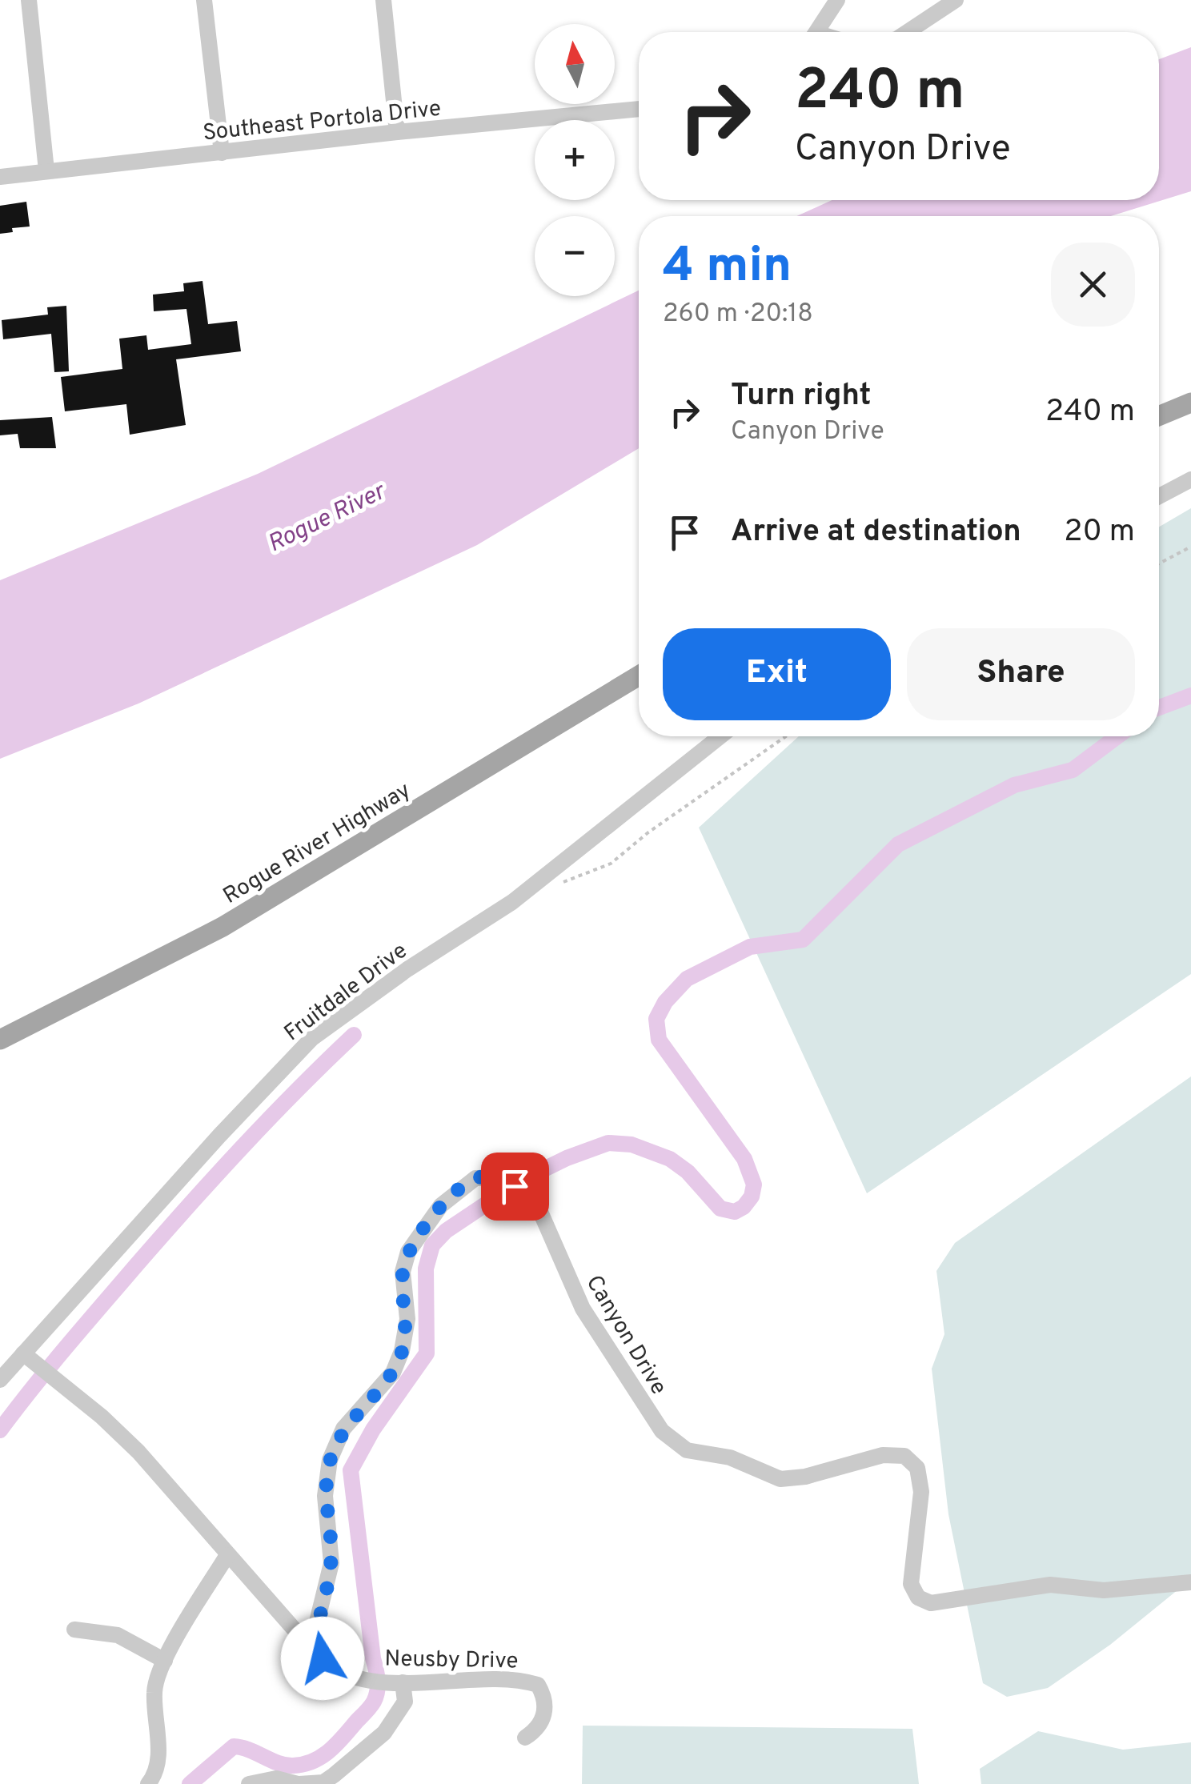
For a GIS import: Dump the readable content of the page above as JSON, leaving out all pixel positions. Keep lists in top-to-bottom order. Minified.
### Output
{"streets":{"main road":["Rogue River Highway"],"street":["Southeast Portola Drive","Fruitdale Drive","Canyon Drive","Neusby Drive"]},"crossings":[["Canyon Drive","Neusby Drive"]],"water":["Rogue River"],"north":"top","page":{"map_buttons":["+","−"],"turn":["240 m","Canyon Drive"],"heading":["4 min","260 m · 20:18"],"list":[{"name":"Turn right","note":"Canyon Drive","value":"240 m"},{"name":"Arrive at destination","value":"20 m"}],"buttons":["Exit","Share"]}}
